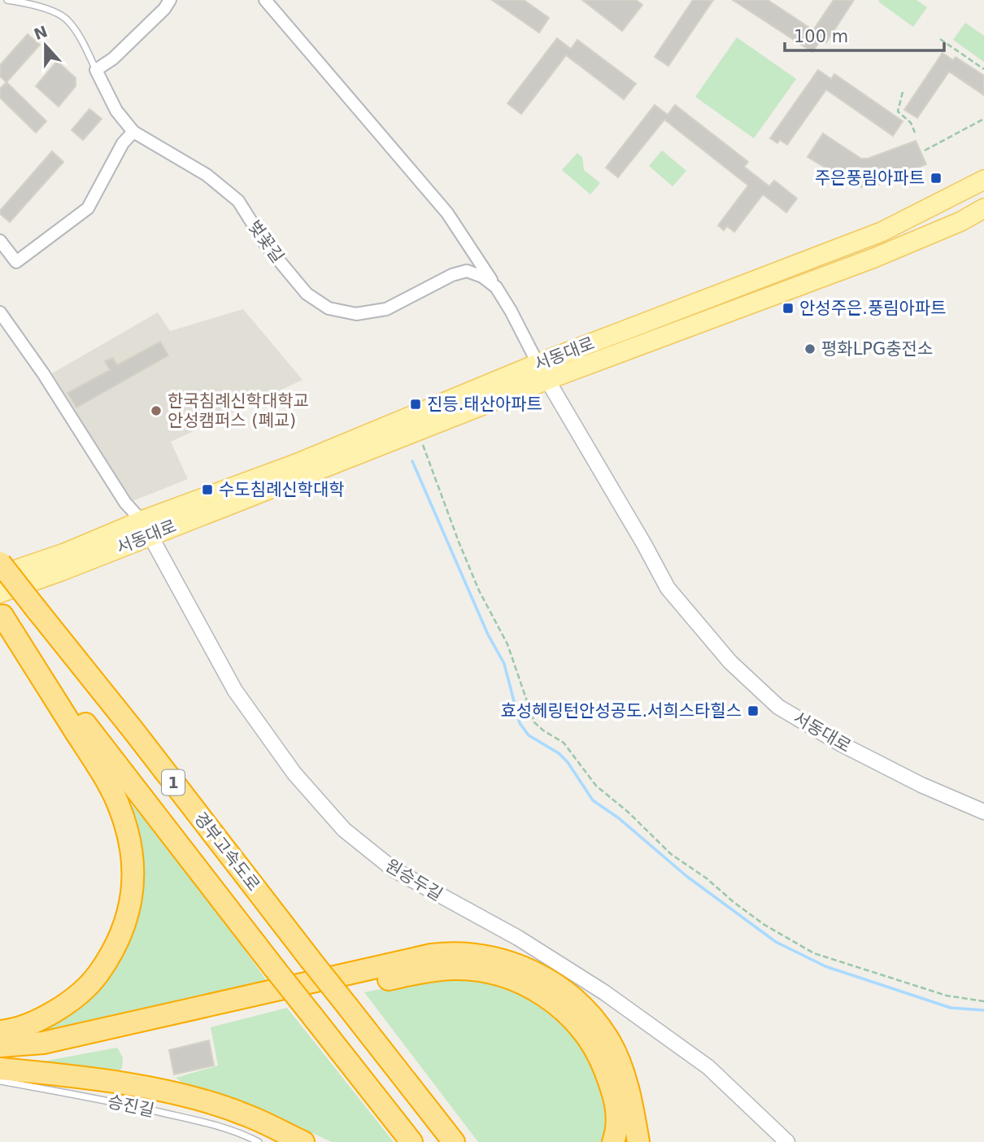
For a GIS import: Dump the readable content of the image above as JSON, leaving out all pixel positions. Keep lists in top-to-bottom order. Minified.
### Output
{"streets":{"highway":["1","경부고속도로"],"main road":["서동대로"],"street":["벚꽃길","원승두길"],"lane":["승진길"]},"crossings":[["벚꽃길","서동대로"],["서동대로","원승두길"]],"places":{"transit":["주은풍림아파트","안성주은.풍림아파트","진등.태산아파트","수도침례신학대학","효성헤링턴안성공도.서희스타힐스"],"other":["평화LPG충전소","한국침례신학대학교 안성캠퍼스 (폐교)"]},"scale_bar":"100 m","north":"top"}
